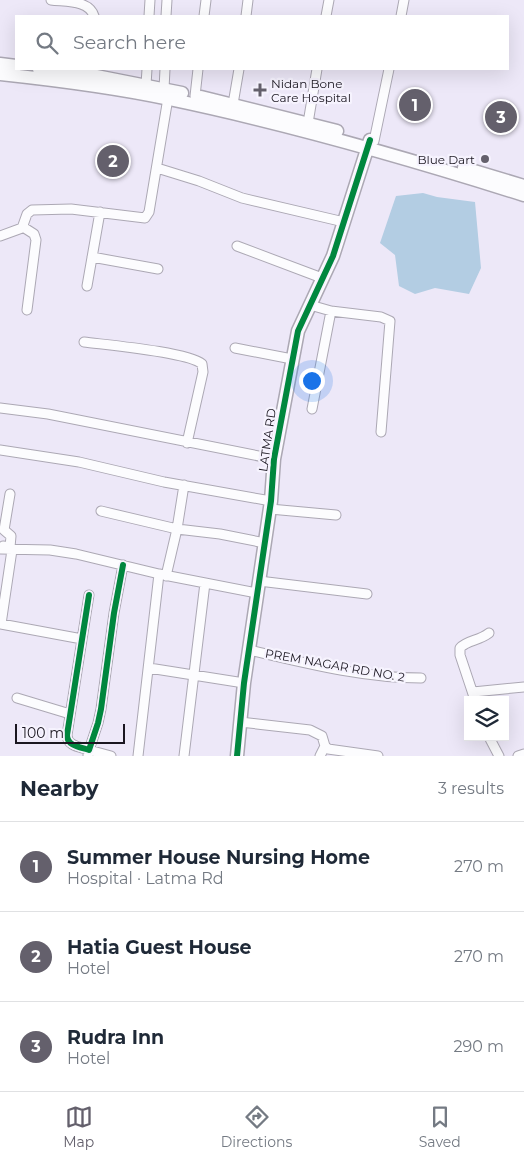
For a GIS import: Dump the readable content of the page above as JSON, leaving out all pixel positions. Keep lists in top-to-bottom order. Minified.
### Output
{"streets":{"main road":["LATMA RD"],"street":["PREM NAGAR RD NO. 2"]},"crossings":[["LATMA RD","PREM NAGAR RD NO. 2"]],"places":{"health":["Nidan Bone Care Hospital"],"other":["Blue Dart"]},"scale_bar":"100 m","page":{"search":"Search here","pins":["1","3","2"],"scale":"100 m","heading":["Nearby","3 results"],"list":[{"mark":"1","name":"Summer House Nursing Home","note":"Hospital · Latma Rd","value":"270 m"},{"mark":"2","name":"Hatia Guest House","note":"Hotel","value":"270 m"},{"mark":"3","name":"Rudra Inn","note":"Hotel","value":"290 m"}],"nav":["Map","Directions","Saved"]}}
